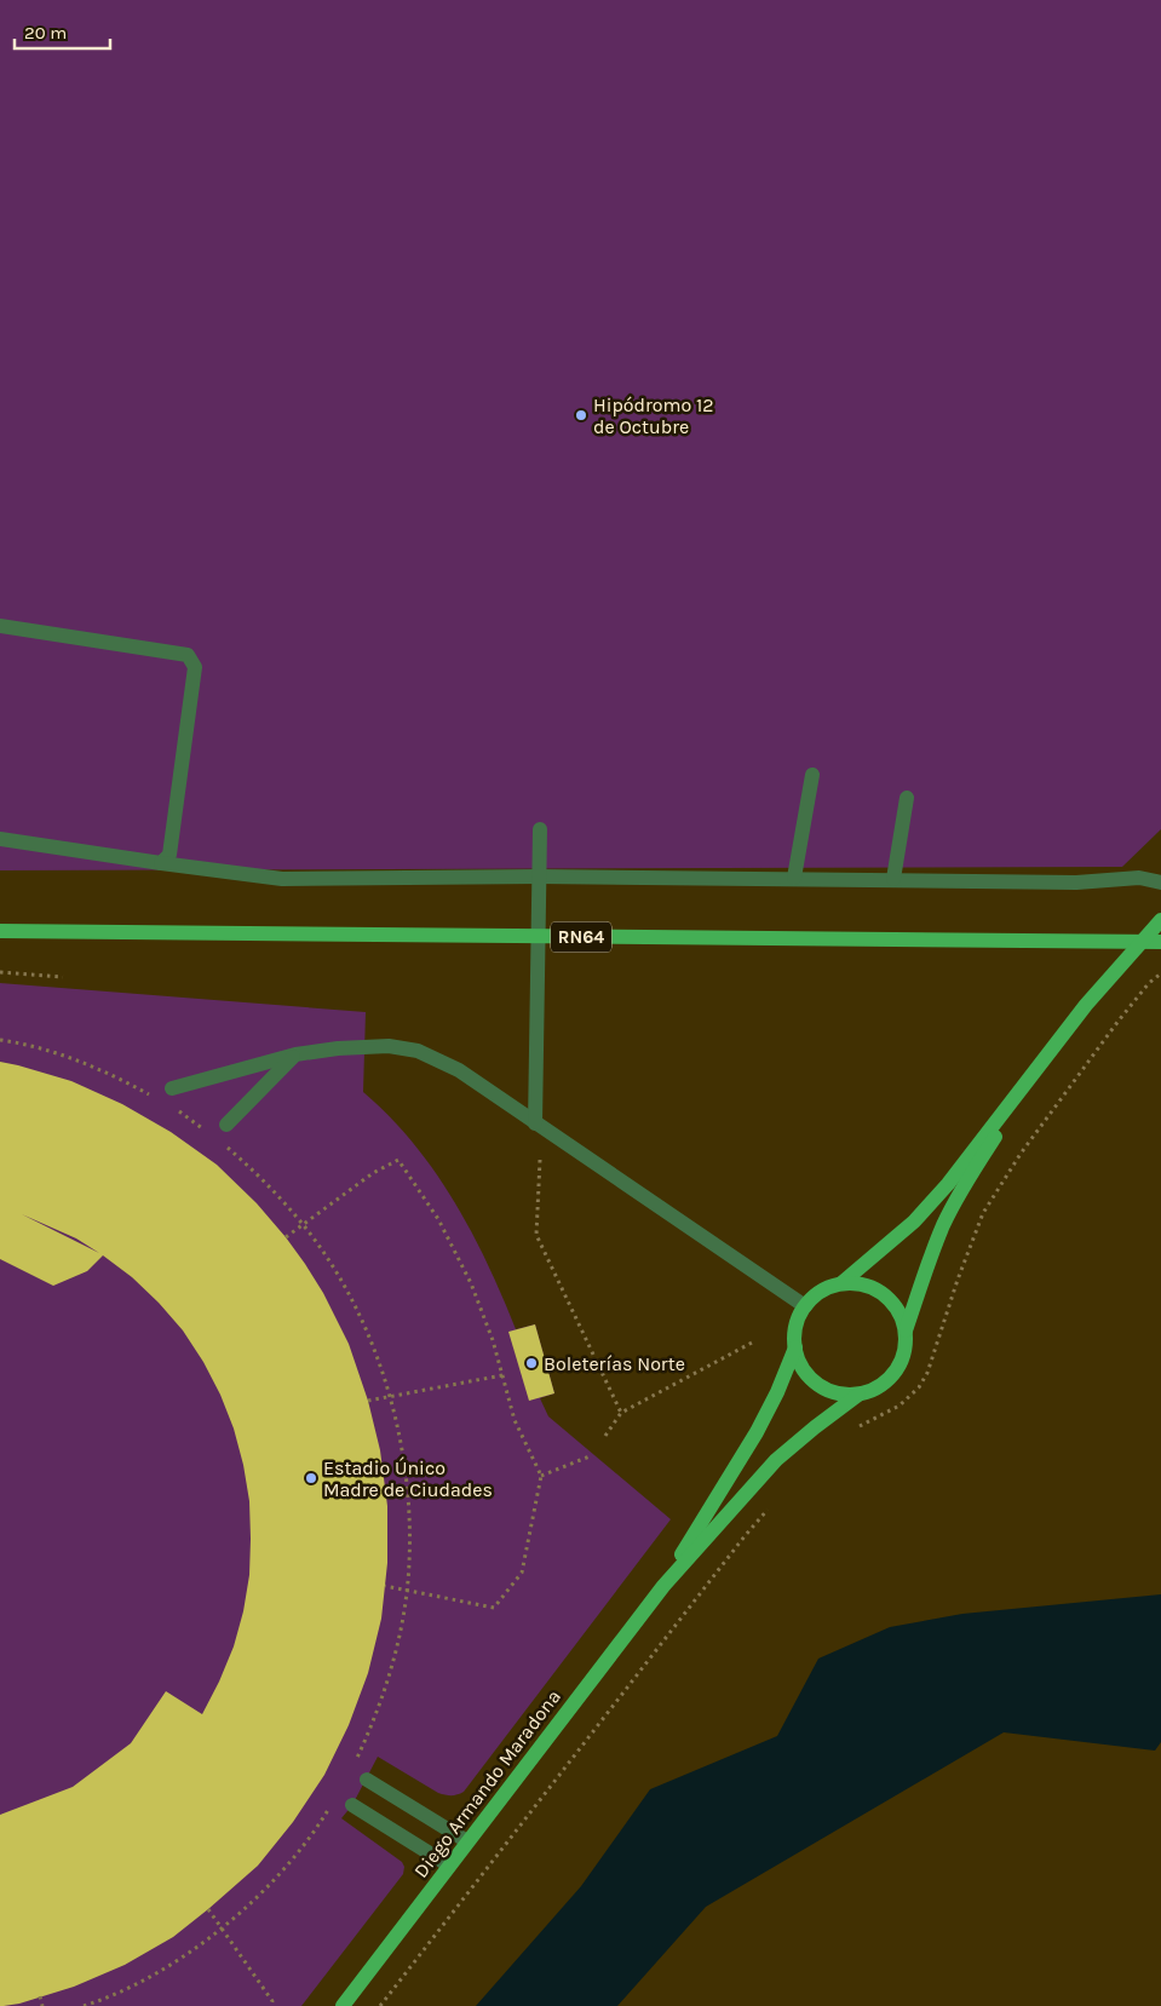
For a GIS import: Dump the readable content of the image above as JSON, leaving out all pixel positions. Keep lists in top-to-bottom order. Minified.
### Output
{"streets":{"main road":["RN64","Diego Armando Maradona"]},"places":["Hipódromo 12 de Octubre","Boleterías Norte","Estadio Único Madre de Ciudades"],"scale_bar":"20 m"}
